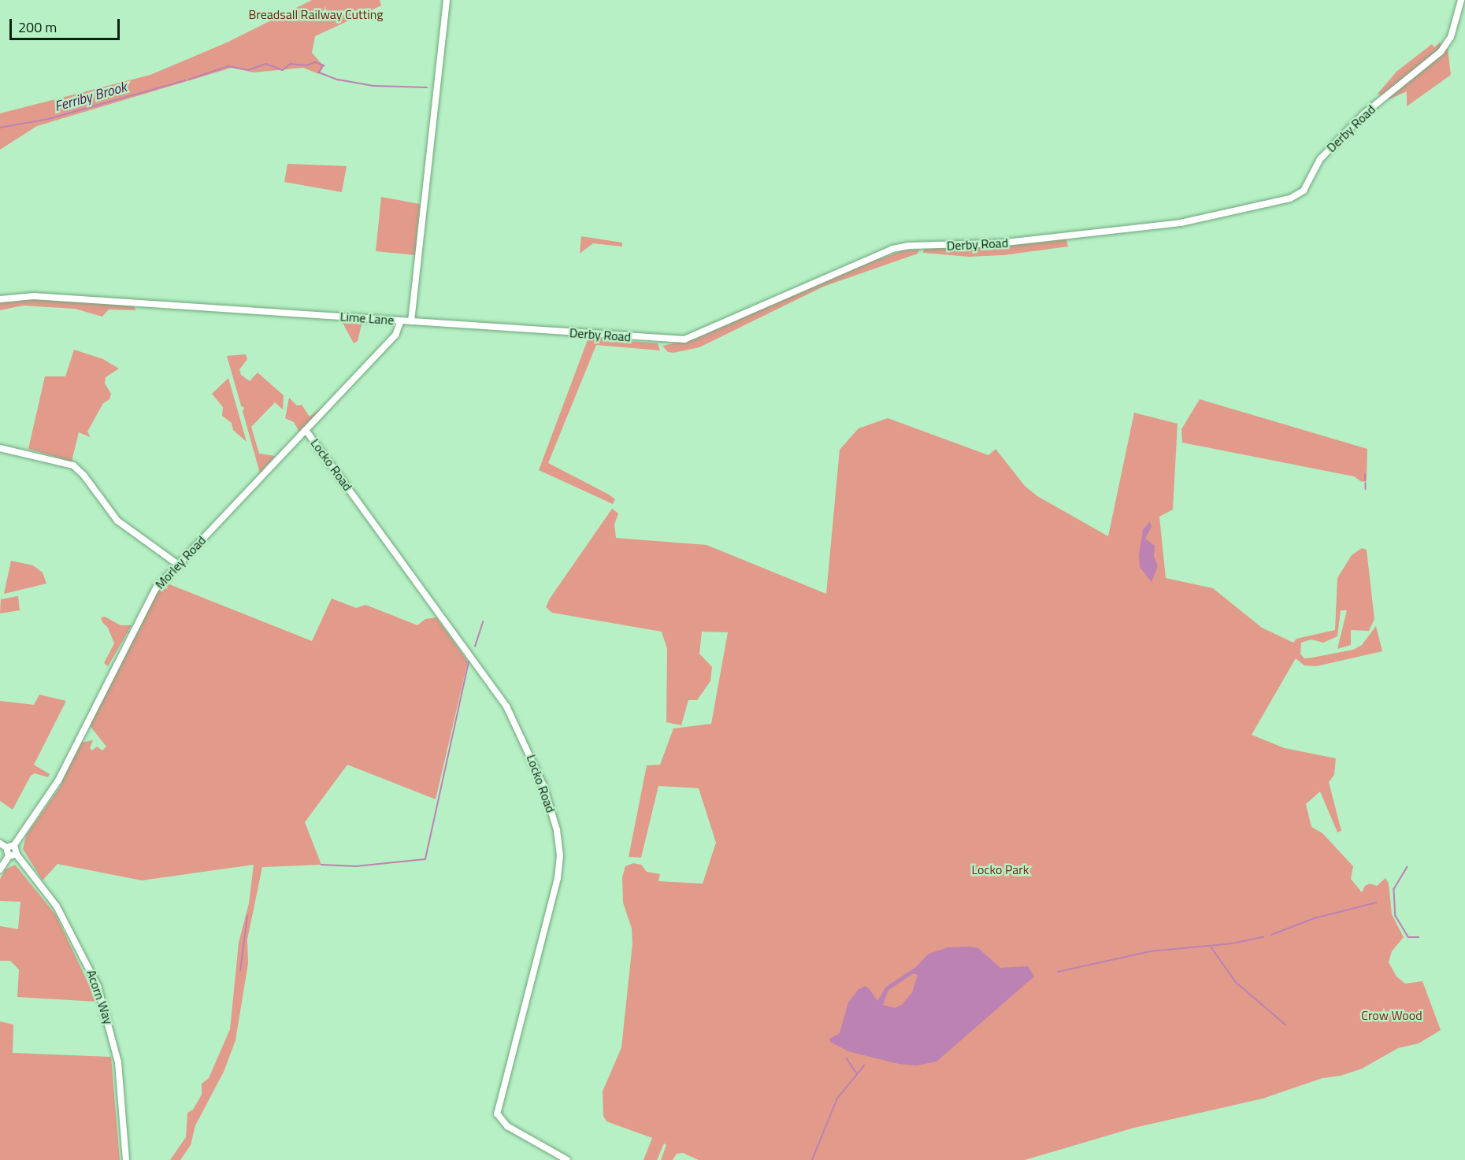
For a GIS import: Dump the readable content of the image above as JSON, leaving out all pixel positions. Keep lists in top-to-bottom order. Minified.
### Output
{"streets":{"street":["Derby Road","Lime Lane","Locko Road","Morley Road","Acorn Way"]},"crossings":[["Derby Road","Lime Lane"],["Lime Lane","Morley Road"],["Locko Road","Morley Road"]],"water":["Ferriby Brook"],"parks":["Breadsall Railway Cutting","Locko Park","Crow Wood"],"scale_bar":"200 m"}
